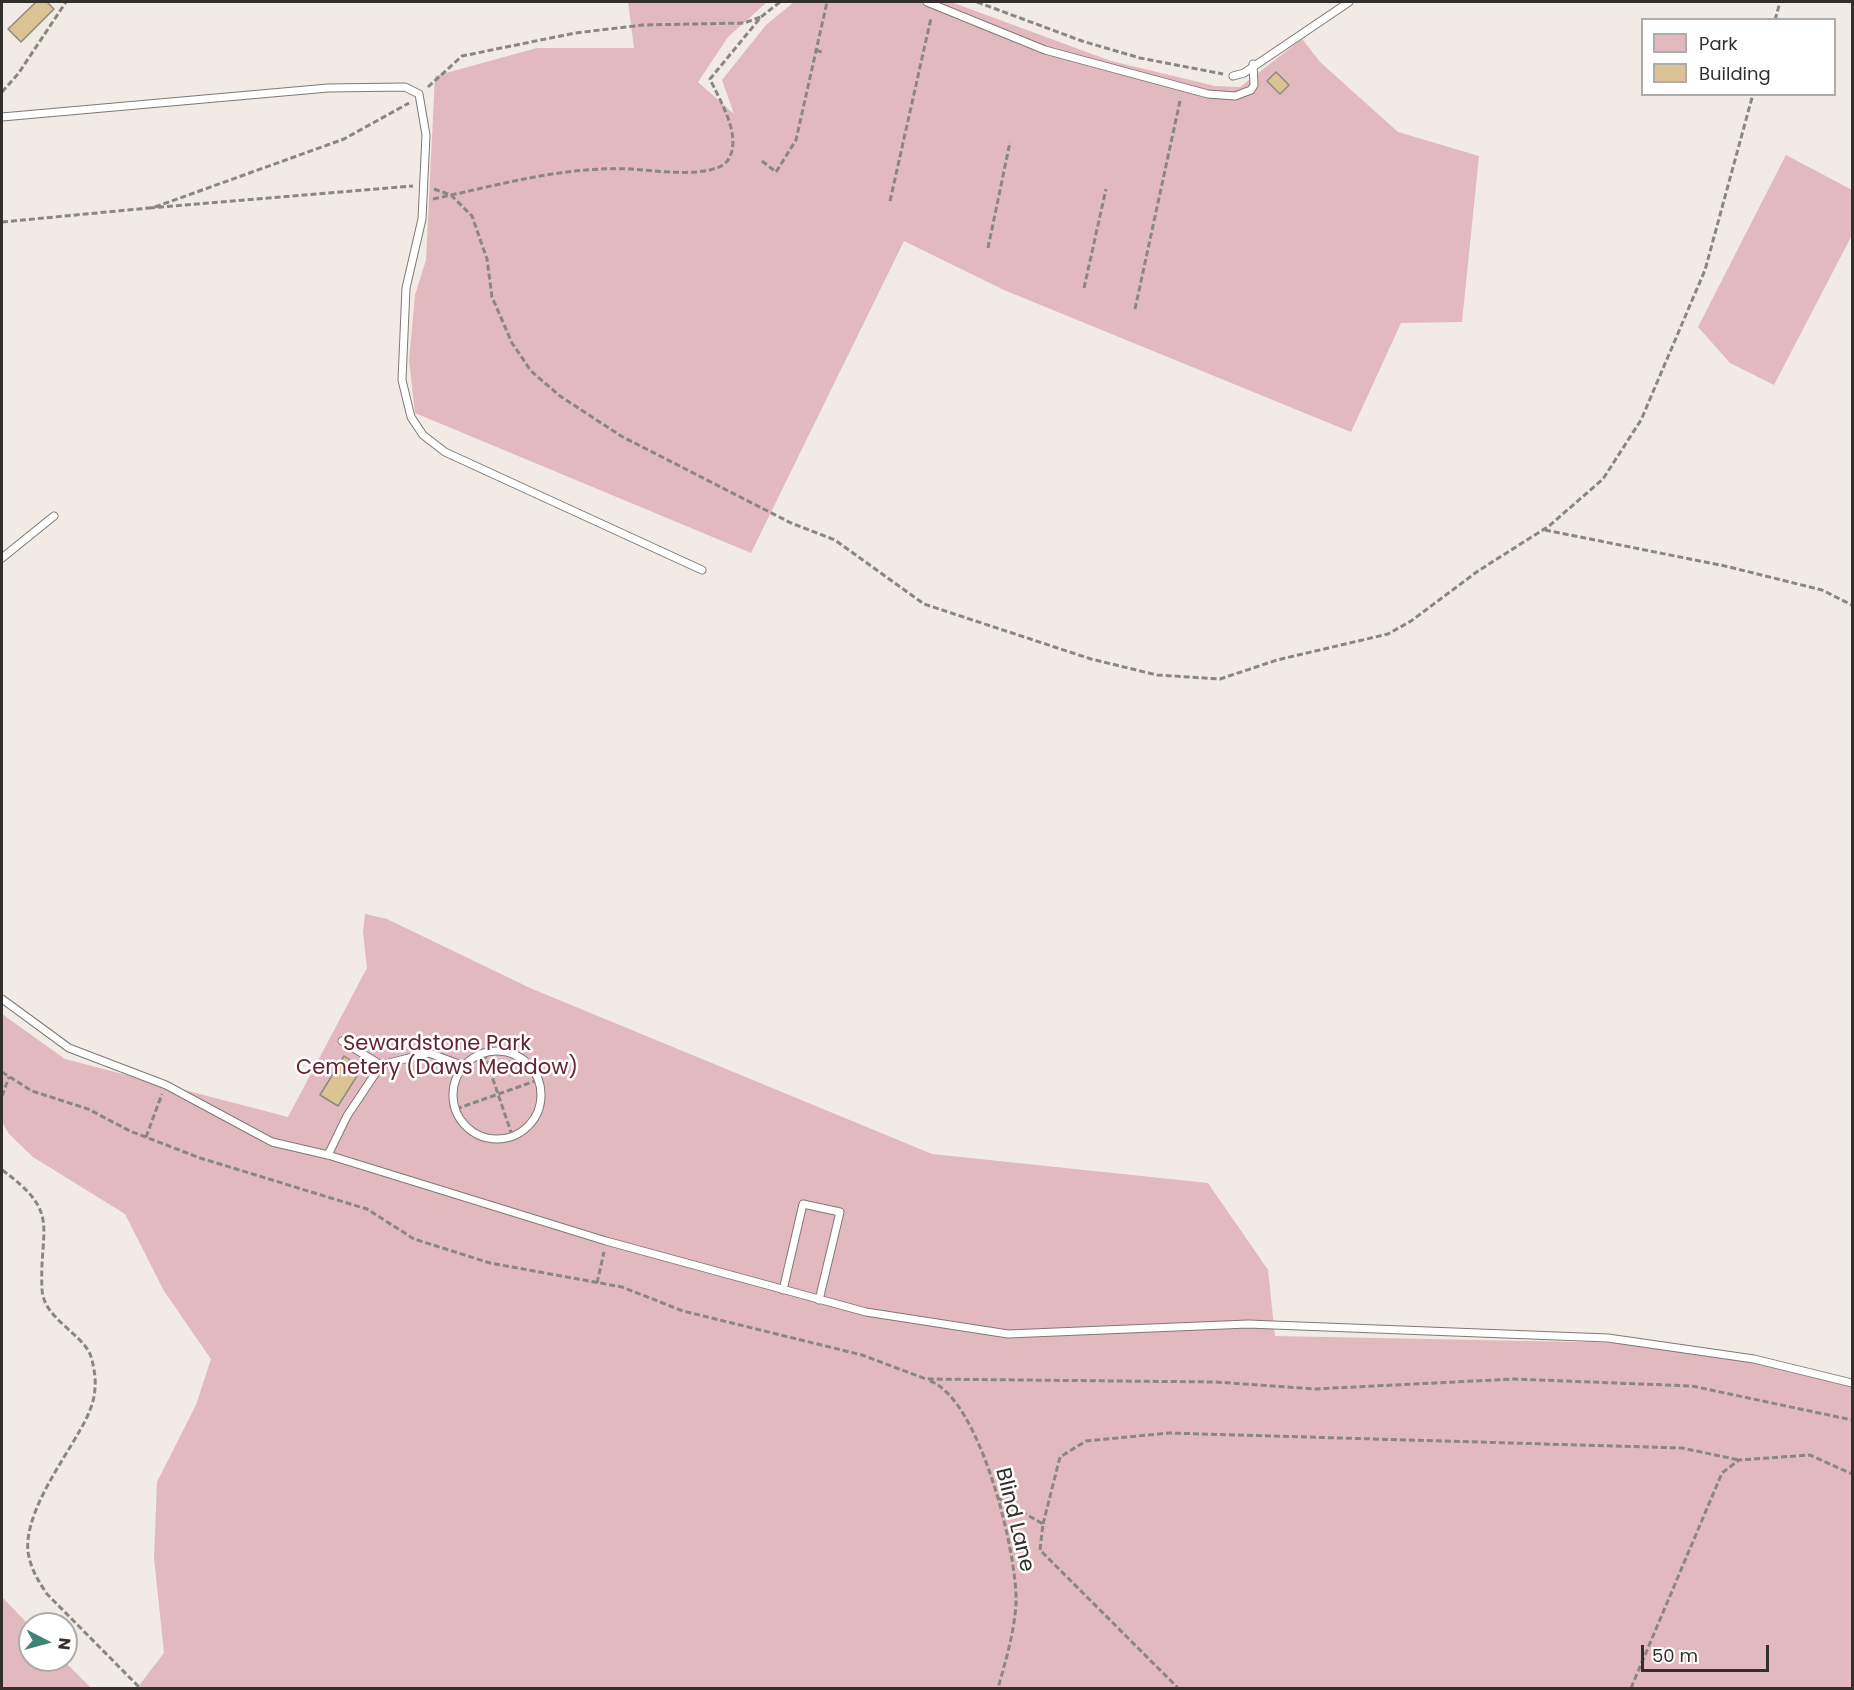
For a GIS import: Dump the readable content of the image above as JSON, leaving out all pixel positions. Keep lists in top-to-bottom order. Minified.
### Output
{"streets":{"path":["Blind Lane"]},"parks":["Sewardstone Park Cemetery (Daws Meadow)"],"legend":["Park","Building"],"scale_bar":"50 m","north":"right"}
